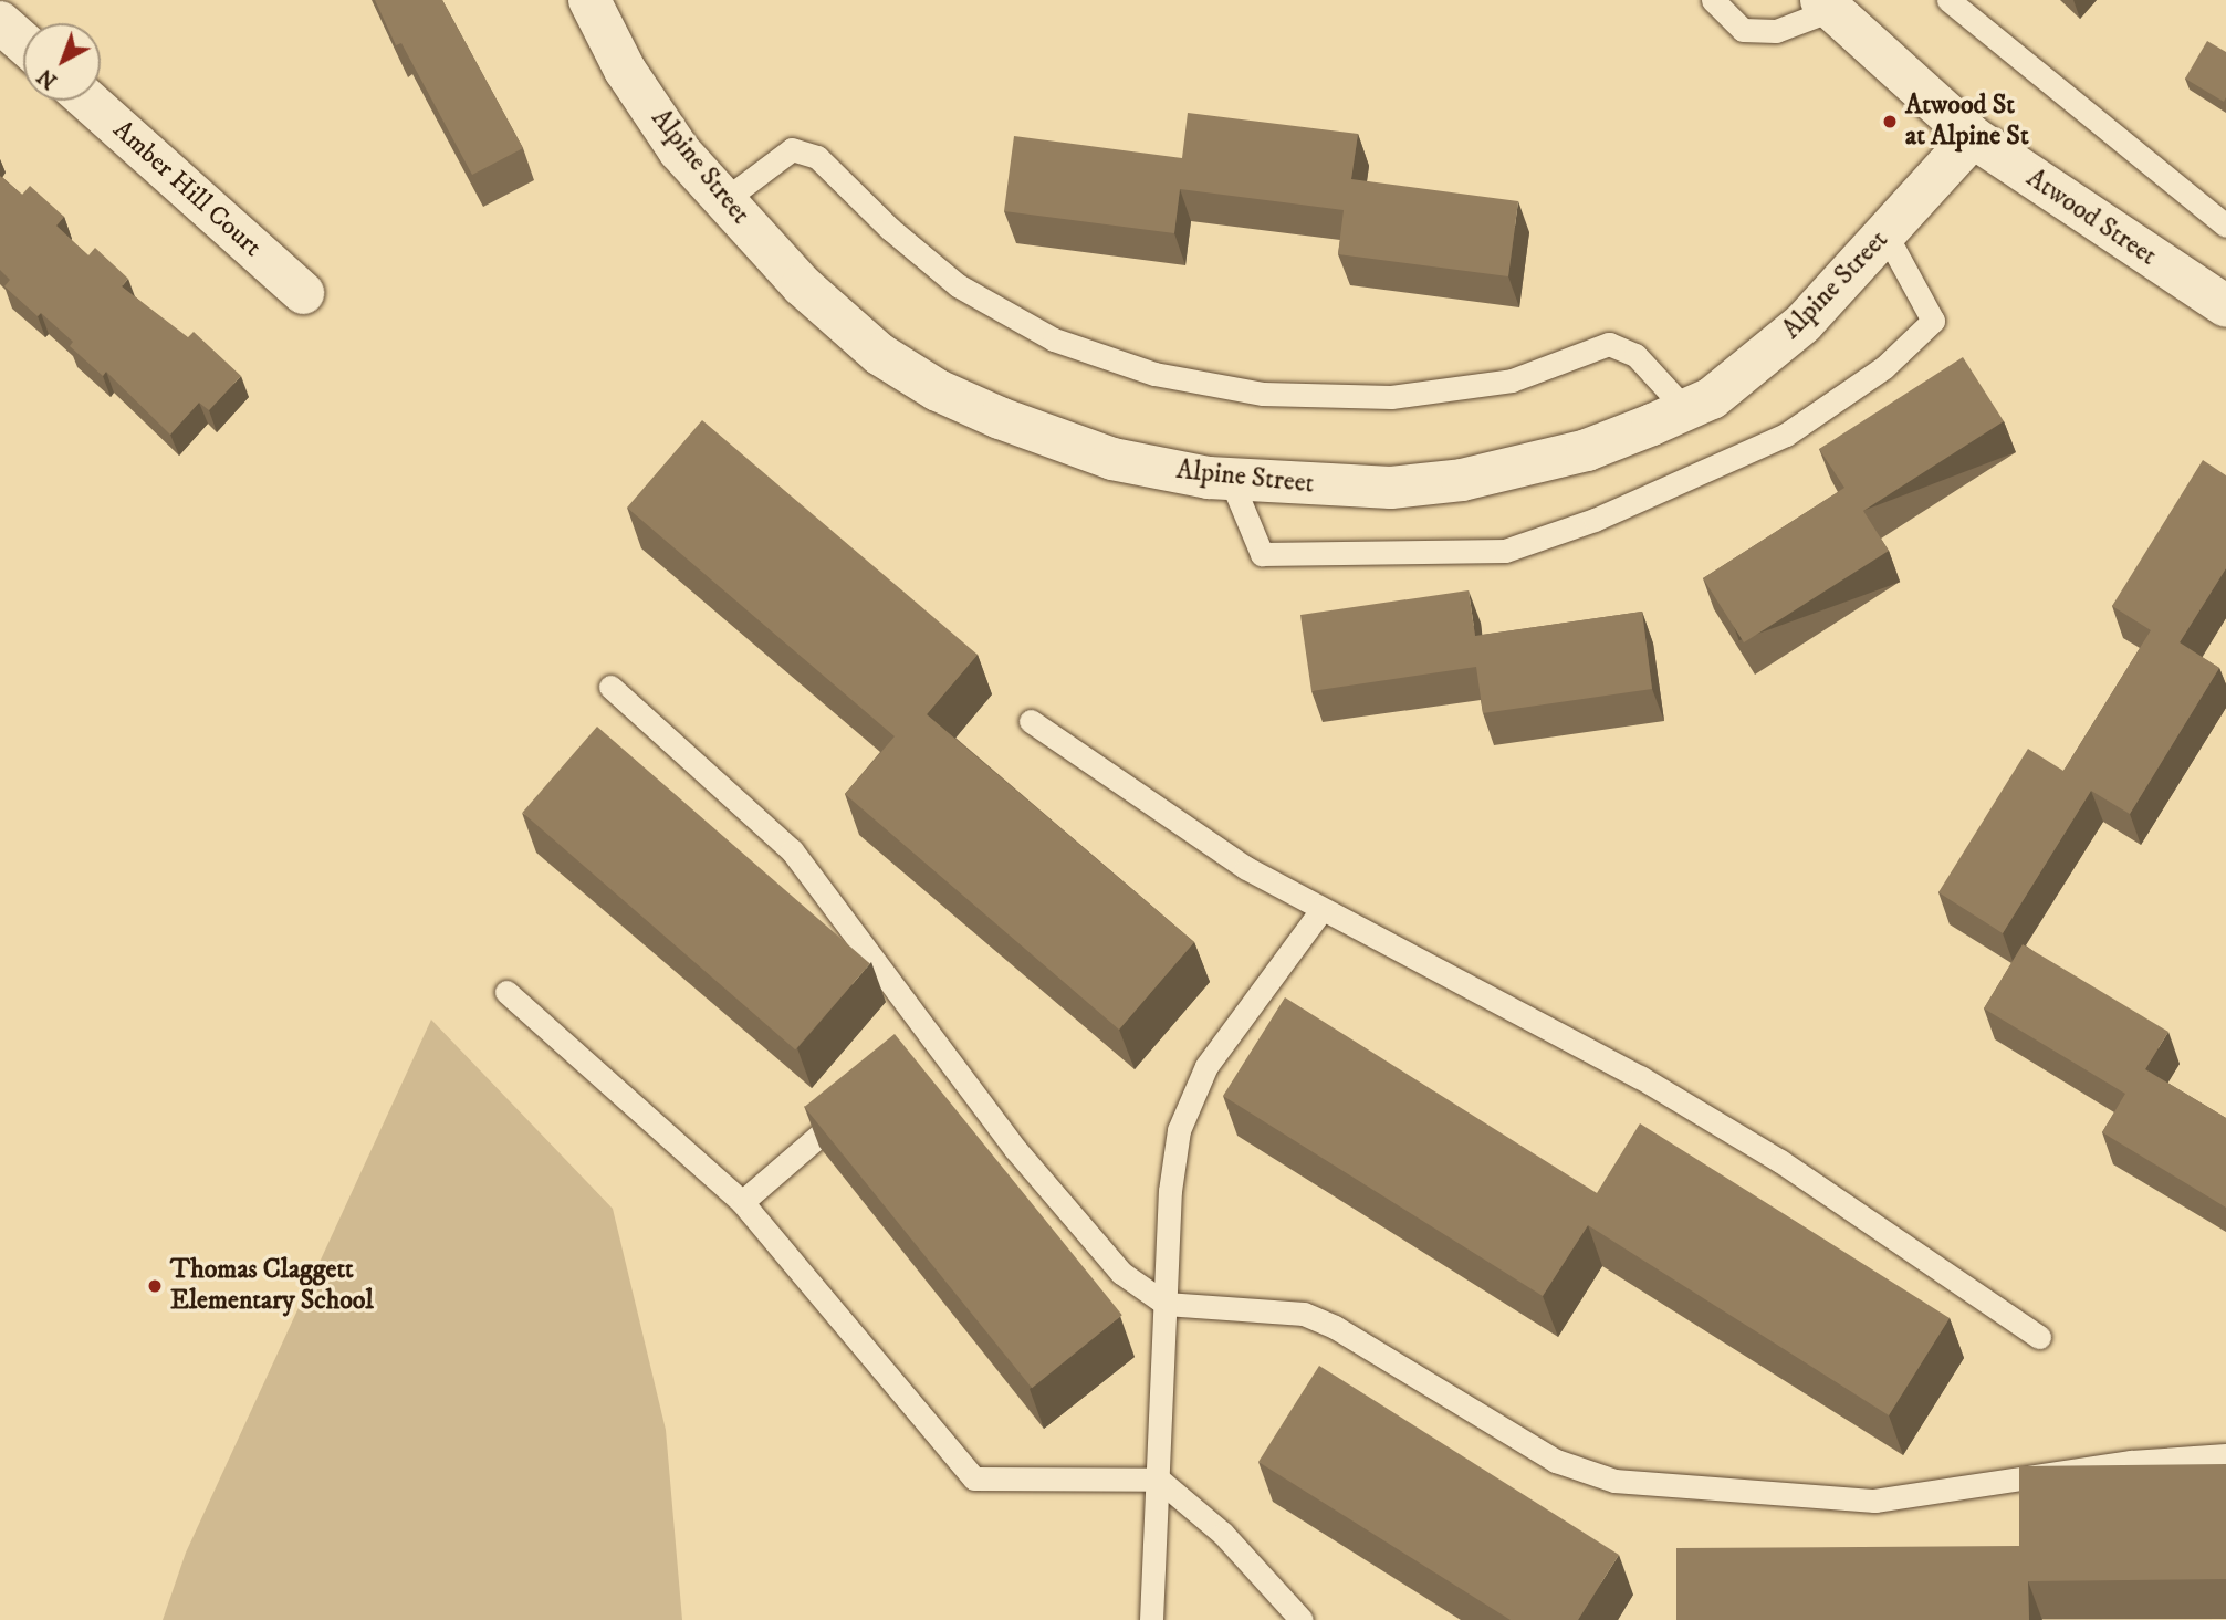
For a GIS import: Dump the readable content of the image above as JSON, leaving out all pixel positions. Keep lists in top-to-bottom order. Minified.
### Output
{"streets":{"street":["Alpine Street","Amber Hill Court","Atwood Street"]},"crossings":[["Alpine Street","Atwood Street"]],"places":["Atwood St at Alpine St","Thomas Claggett Elementary School"],"north":"bottom left"}
